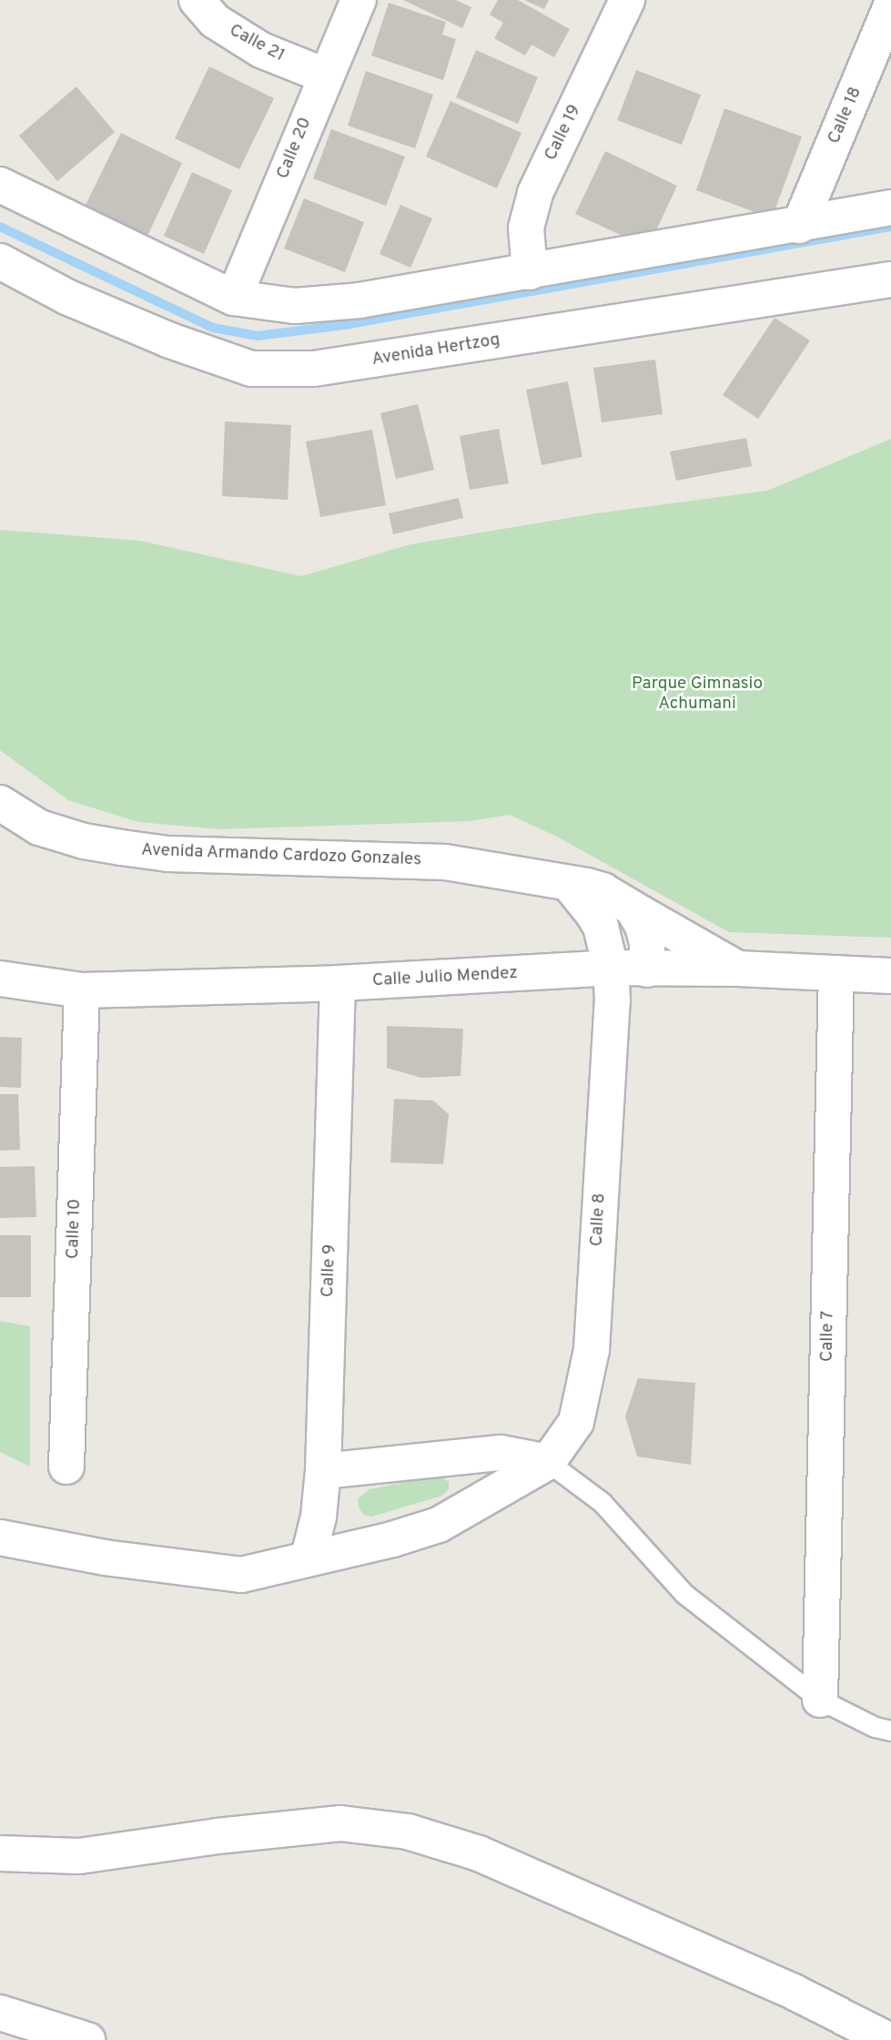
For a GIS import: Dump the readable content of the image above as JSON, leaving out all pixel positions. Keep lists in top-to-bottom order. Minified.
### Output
{"streets":{"street":["Calle 21","Calle 18","Calle 19","Calle 20","Avenida Hertzog","Avenida Armando Cardozo Gonzales","Calle Julio Mendez","Calle 8","Calle 10","Calle 9","Calle 7"]},"crossings":[["Calle 21","Calle 20"],["Avenida Armando Cardozo Gonzales","Calle Julio Mendez"],["Calle Julio Mendez","Calle 8"],["Calle Julio Mendez","Calle 10"],["Calle Julio Mendez","Calle 9"],["Calle Julio Mendez","Calle 7"]],"parks":["Parque Gimnasio Achumani"]}
